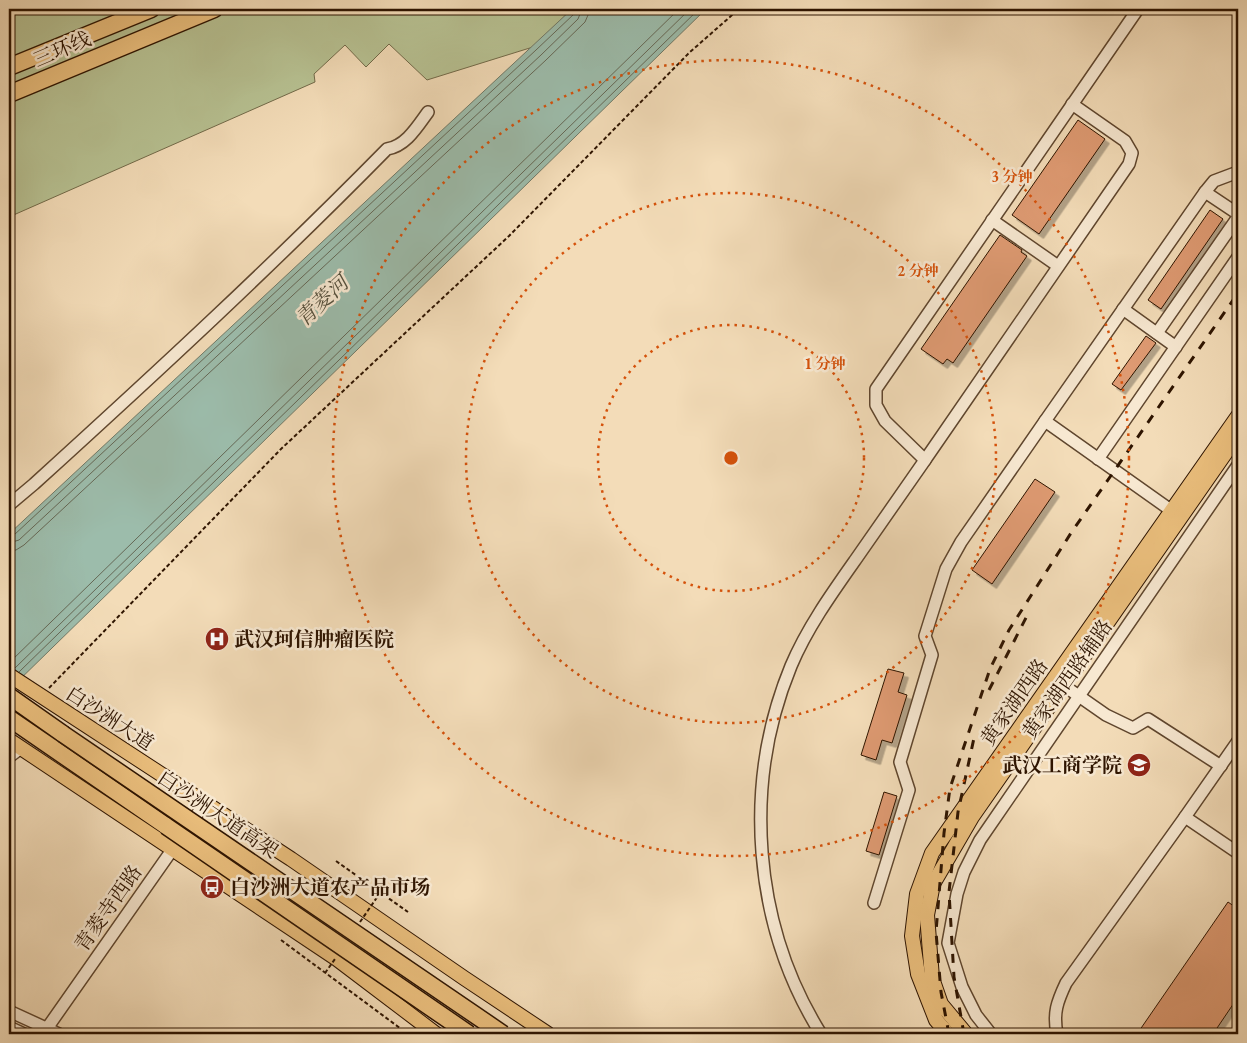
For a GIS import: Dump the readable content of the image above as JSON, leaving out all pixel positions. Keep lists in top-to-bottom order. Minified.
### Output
{"streets":{"highway":["三环线","白沙洲大道高架"],"main road":["黄家湖西路","白沙洲大道"],"street":["黄家湖西路辅路","青菱寺西路"]},"crossings":[["白沙洲大道","青菱寺西路"]],"water":["青菱河"],"places":{"hospital":["武汉珂信肿瘤医院"],"school or university":["武汉工商学院"],"bus stop":["白沙洲大道农产品市场"]},"rings":["3 分钟","2 分钟","1 分钟"]}
